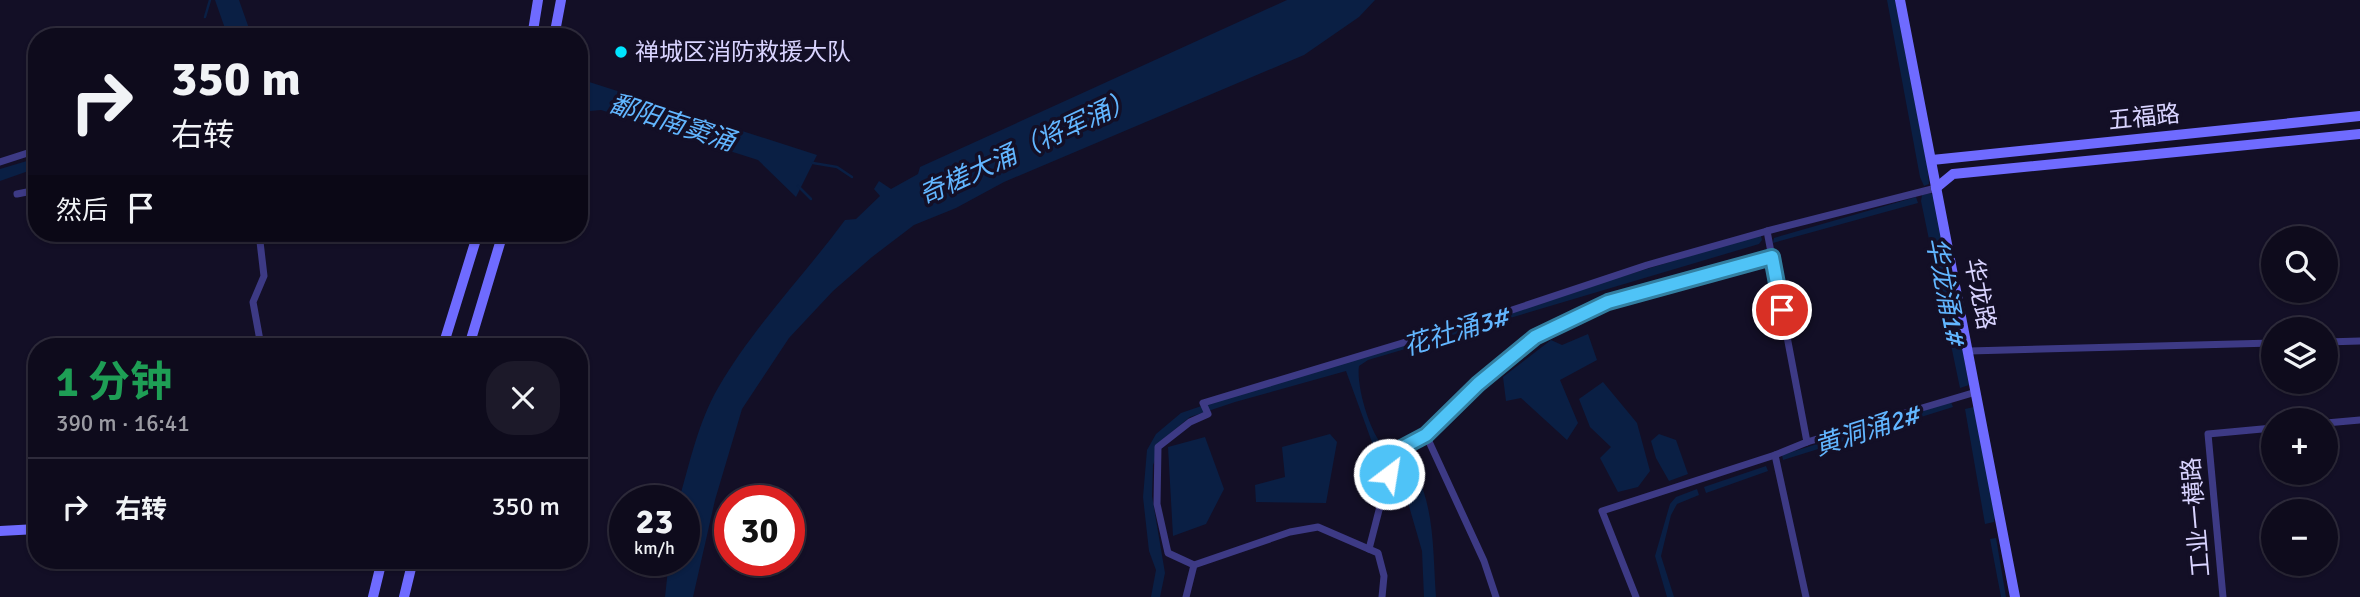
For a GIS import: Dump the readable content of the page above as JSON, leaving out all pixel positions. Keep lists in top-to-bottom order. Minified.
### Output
{"streets":{"street":["五福路","华龙路","工业一横路"]},"crossings":[["五福路","华龙路"]],"water":["鄱阳南窦涌","奇槎大涌（将军涌）","华龙涌1#","花社涌3#","黄洞涌2#"],"places":["禅城区消防救援大队"],"page":{"turn":["350 m","右转"],"then":"然后","map_buttons":["+","−"],"heading":["1 分钟","390 m · 16:41"],"list":[{"name":"右转","value":"350 m"}],"speed":"23 km/h","limit":"30"}}
